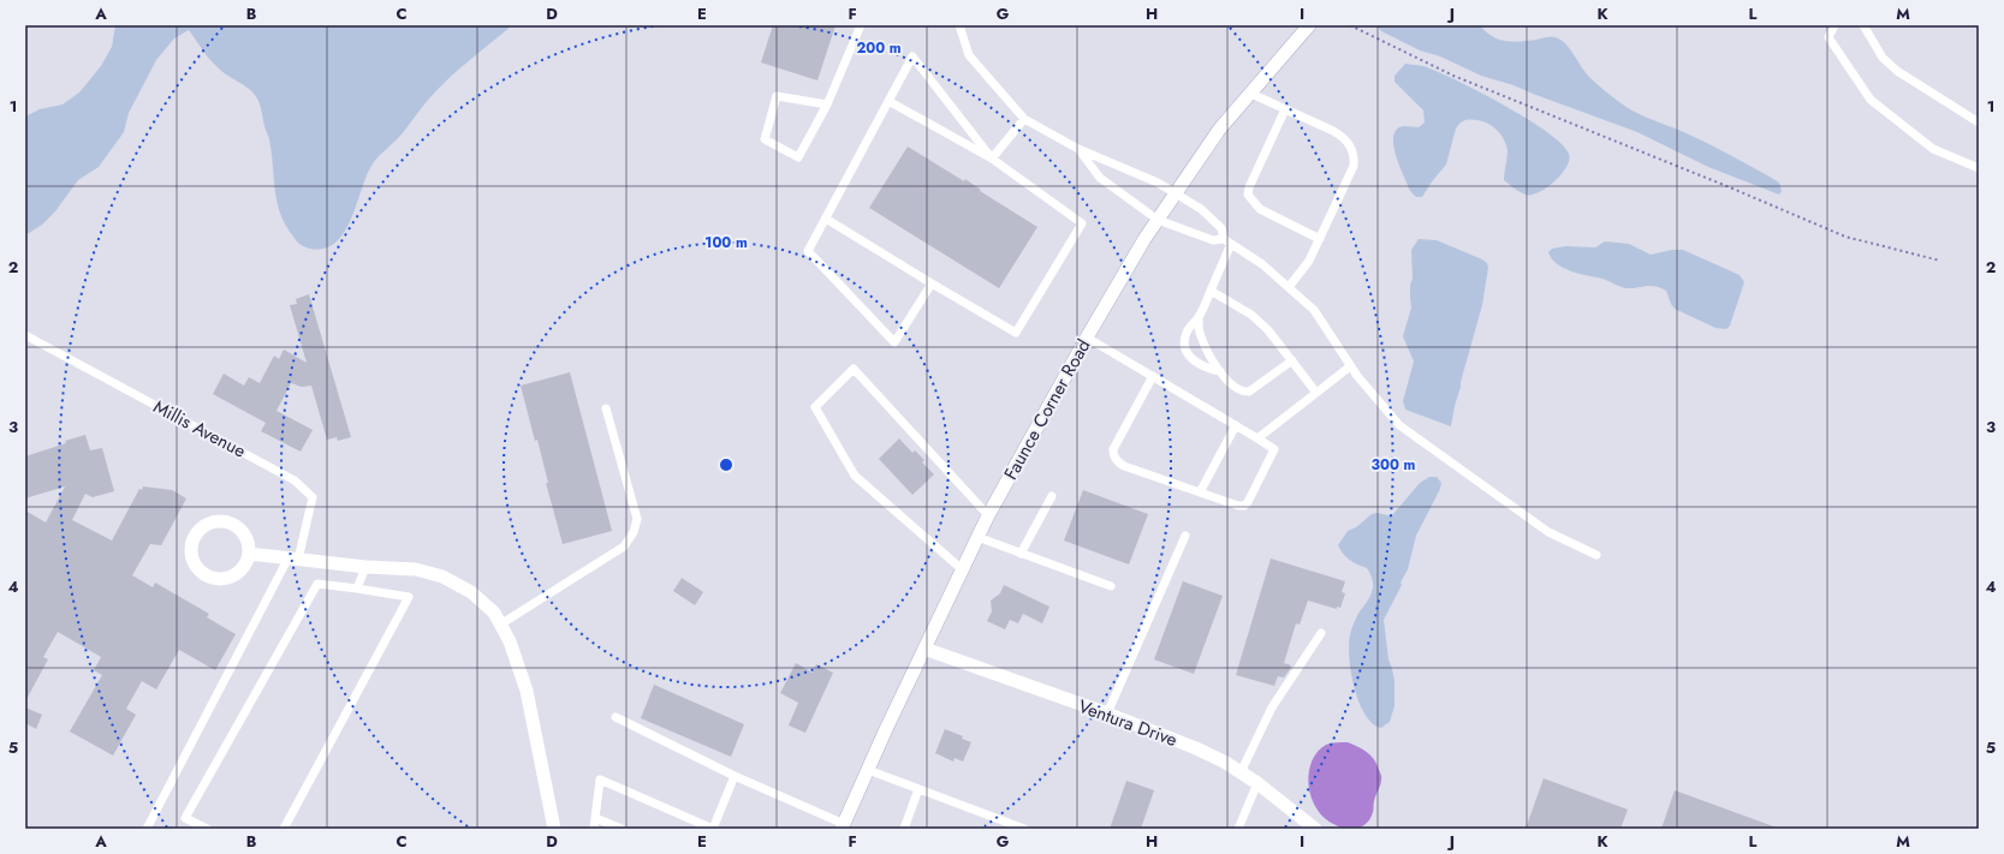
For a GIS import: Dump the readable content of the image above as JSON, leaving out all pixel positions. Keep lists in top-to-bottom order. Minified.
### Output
{"streets":{"street":["Faunce Corner Road","Ventura Drive"],"lane":["Millis Avenue"]},"crossings":[["Faunce Corner Road","Ventura Drive"]],"grid":{"columns":["A","B","C","D","E","F","G","H","I","J","K","L","M"],"rows":["1","2","3","4","5"]},"rings":["200 m","100 m","300 m"]}
